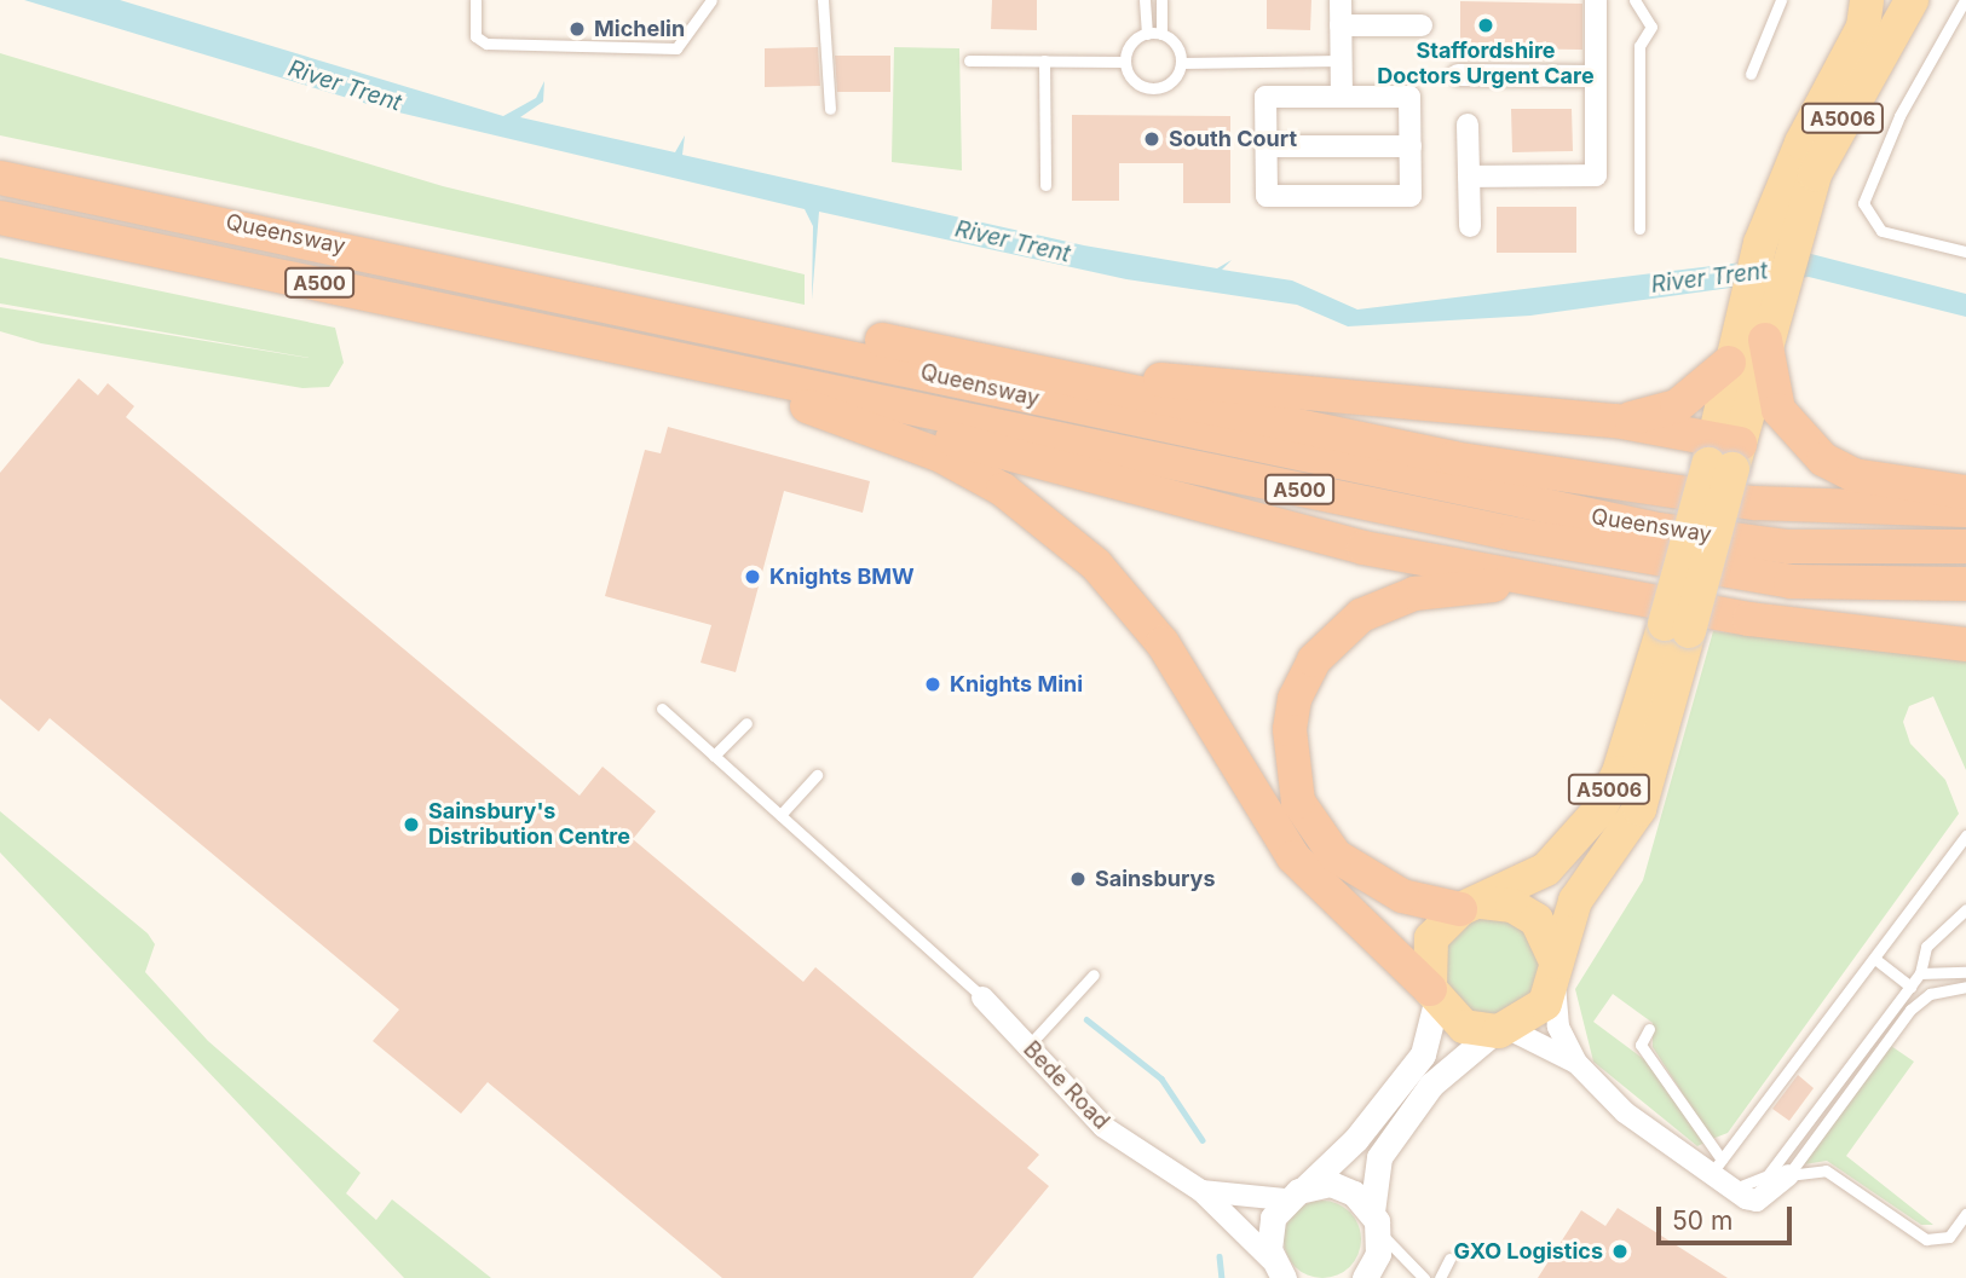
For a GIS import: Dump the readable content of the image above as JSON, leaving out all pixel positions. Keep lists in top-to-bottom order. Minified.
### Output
{"streets":{"highway":["Queensway","A500"],"main road":["A5006"],"street":["Bede Road"]},"water":["River Trent"],"places":["Staffordshire Doctors Urgent Care","Michelin","South Court","Knights BMW","Knights Mini","Sainsbury's Distribution Centre","Sainsburys","GXO Logistics"],"scale_bar":"50 m"}
